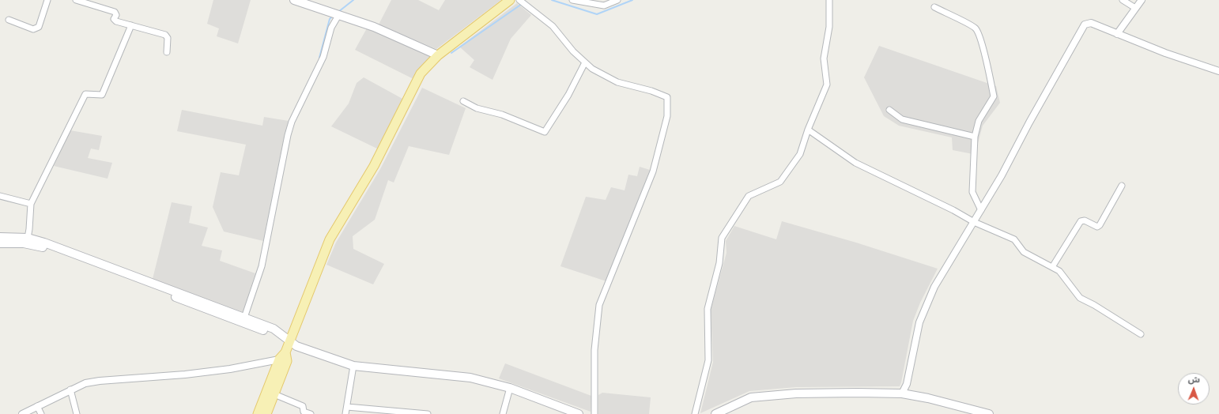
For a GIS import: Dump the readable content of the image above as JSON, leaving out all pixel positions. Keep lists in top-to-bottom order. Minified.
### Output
{"north":"top"}
